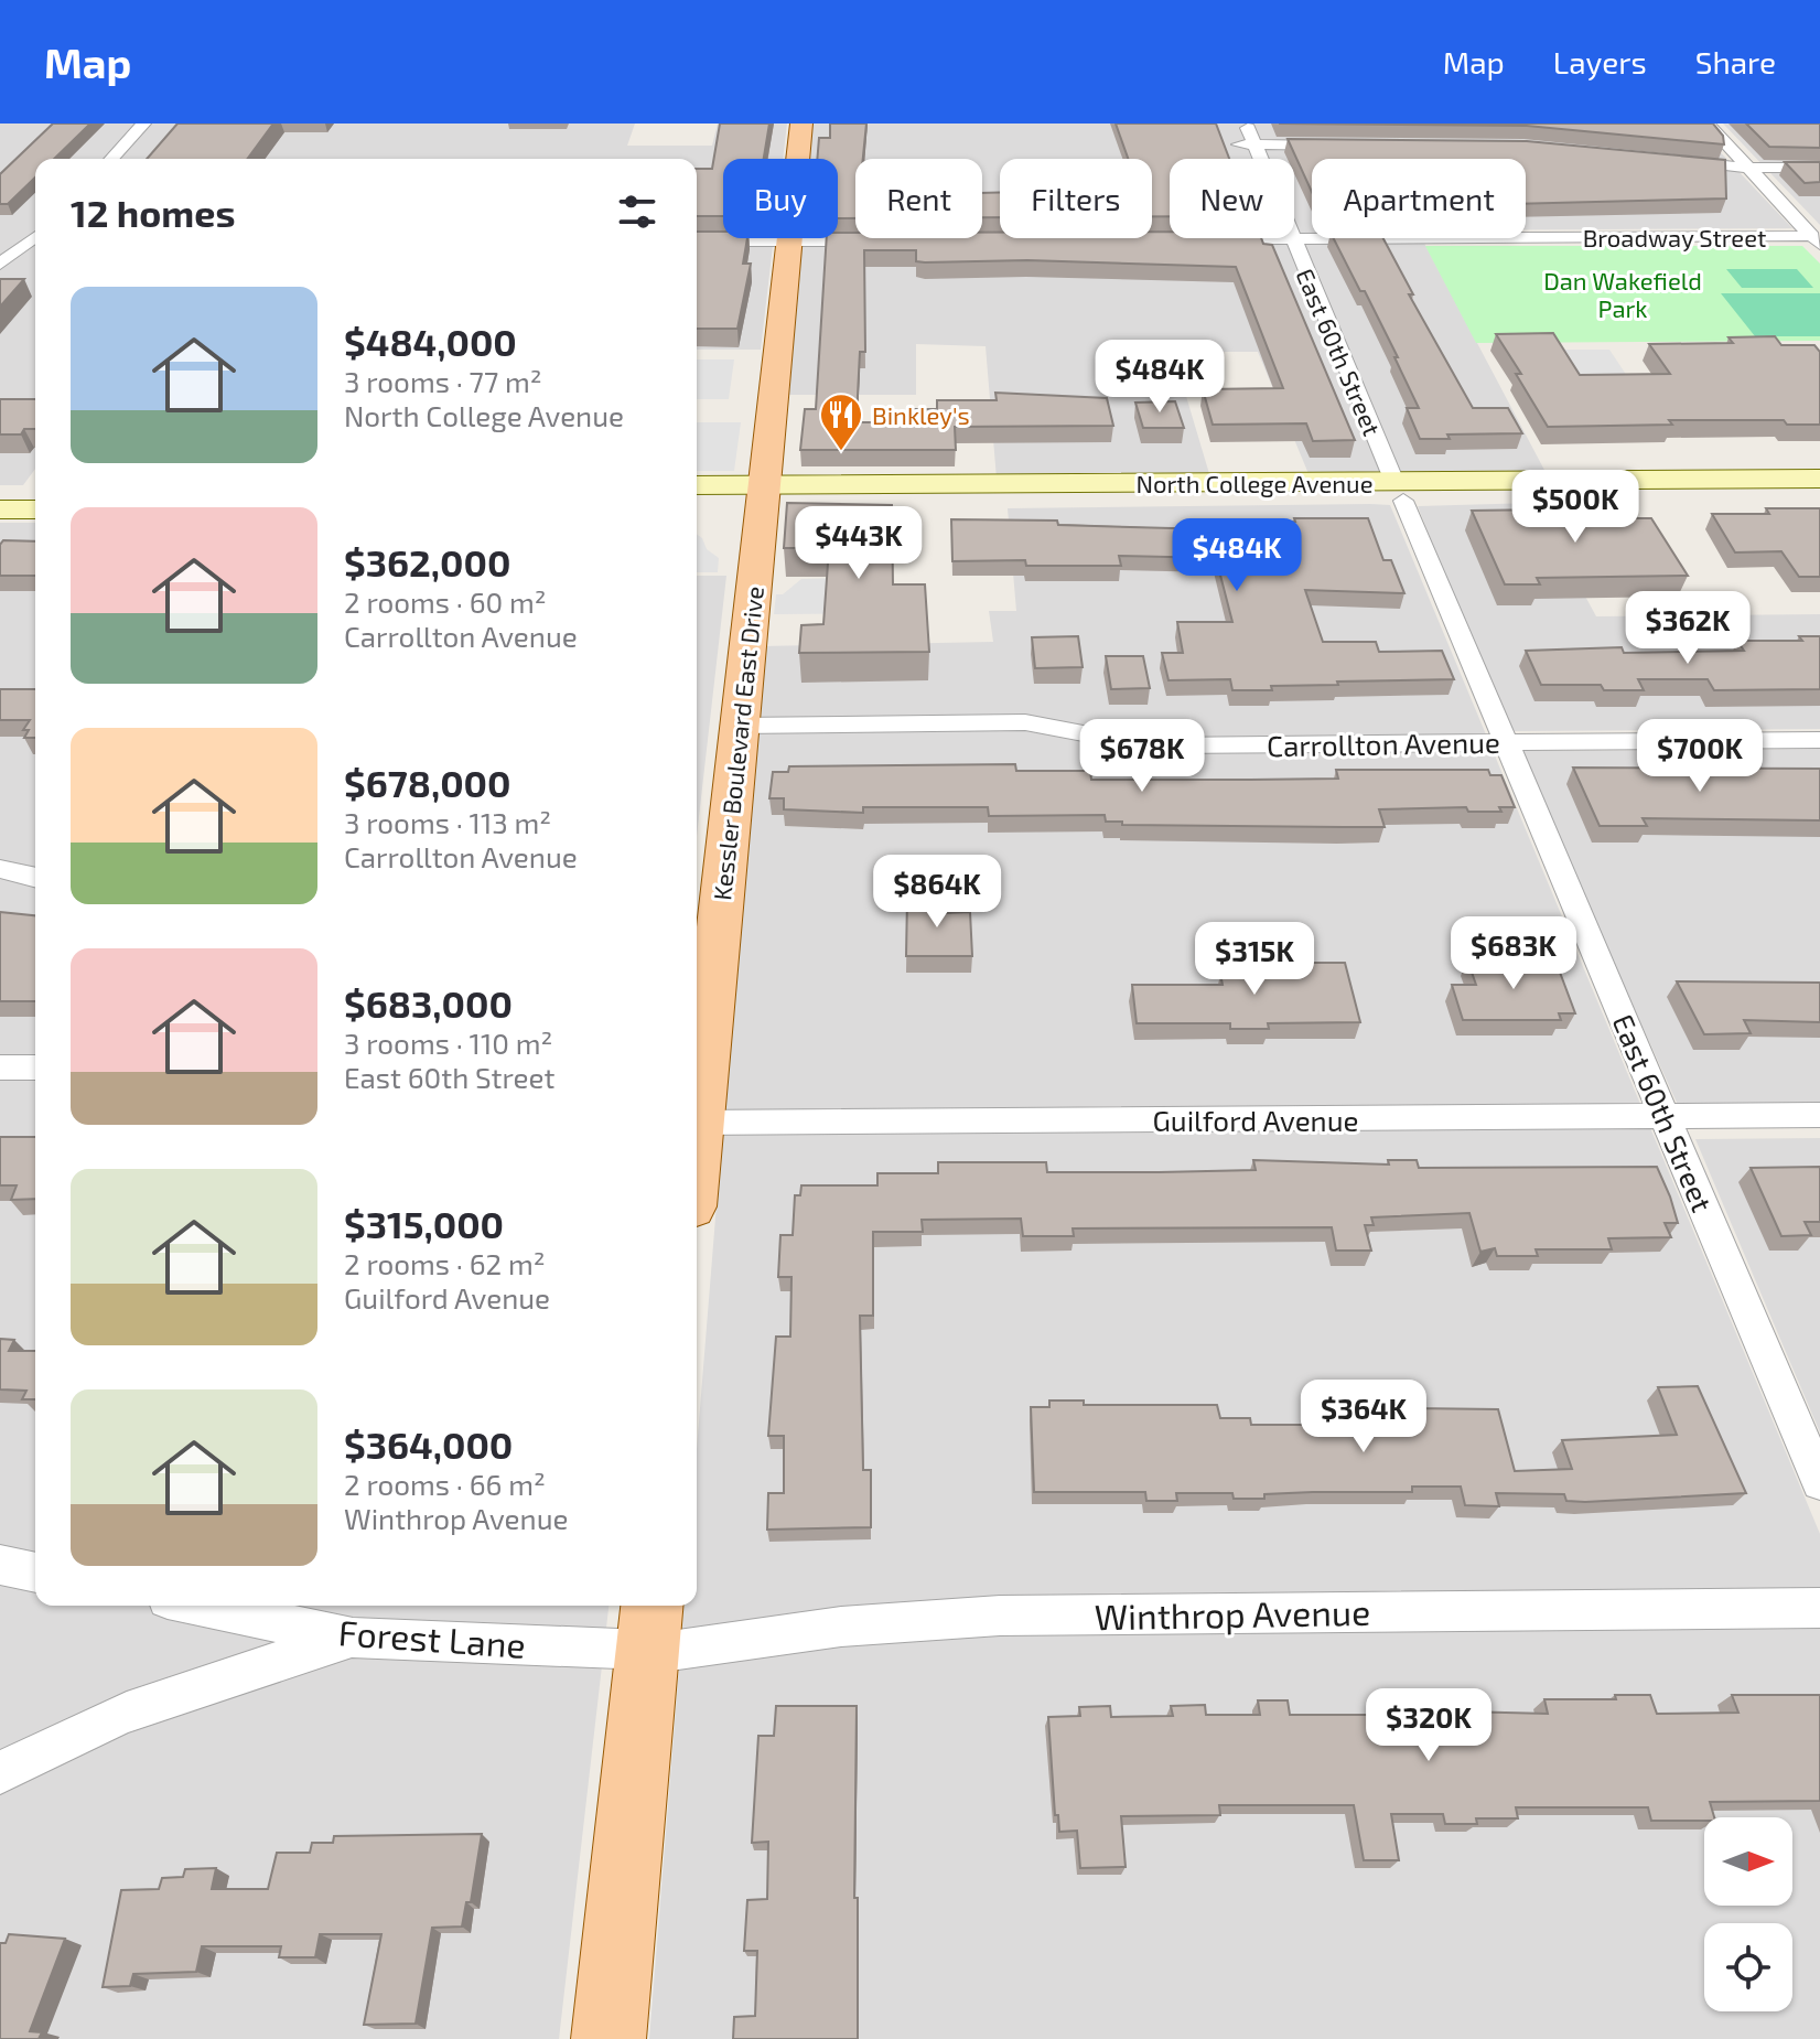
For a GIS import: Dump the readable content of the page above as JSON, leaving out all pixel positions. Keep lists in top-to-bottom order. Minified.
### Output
{"streets":{"main road":["North College Avenue","Kessler Boulevard East Drive"],"street":["Broadway Street","East 60th Street","Carrollton Avenue","Guilford Avenue","Winthrop Avenue","Forest Lane"]},"crossings":[["Broadway Street","East 60th Street"],["East 60th Street","North College Avenue"],["East 60th Street","Carrollton Avenue"],["East 60th Street","Guilford Avenue"],["North College Avenue","Kessler Boulevard East Drive"],["Kessler Boulevard East Drive","Carrollton Avenue"],["Winthrop Avenue","Forest Lane"]],"parks":["Dan Wakefield Park"],"places":{"restaurant":["Binkley's"]},"north":"right","page":{"header":"Map","nav":["Map","Layers","Share"],"chip":["Buy","Rent","Filters","New","Apartment"],"heading":"12 homes","list":[{"name":"$484,000","note":"3 rooms · 77 m² · North College Avenue"},{"name":"$362,000","note":"2 rooms · 60 m² · Carrollton Avenue"},{"name":"$678,000","note":"3 rooms · 113 m² · Carrollton Avenue"},{"name":"$683,000","note":"3 rooms · 110 m² · East 60th Street"},{"name":"$315,000","note":"2 rooms · 62 m² · Guilford Avenue"},{"name":"$364,000","note":"2 rooms · 66 m² · Winthrop Avenue"}],"price":["$484K","$500K","$443K","$484K","$362K","$678K","$700K","$864K","$683K","$315K","$364K","$320K"]}}
